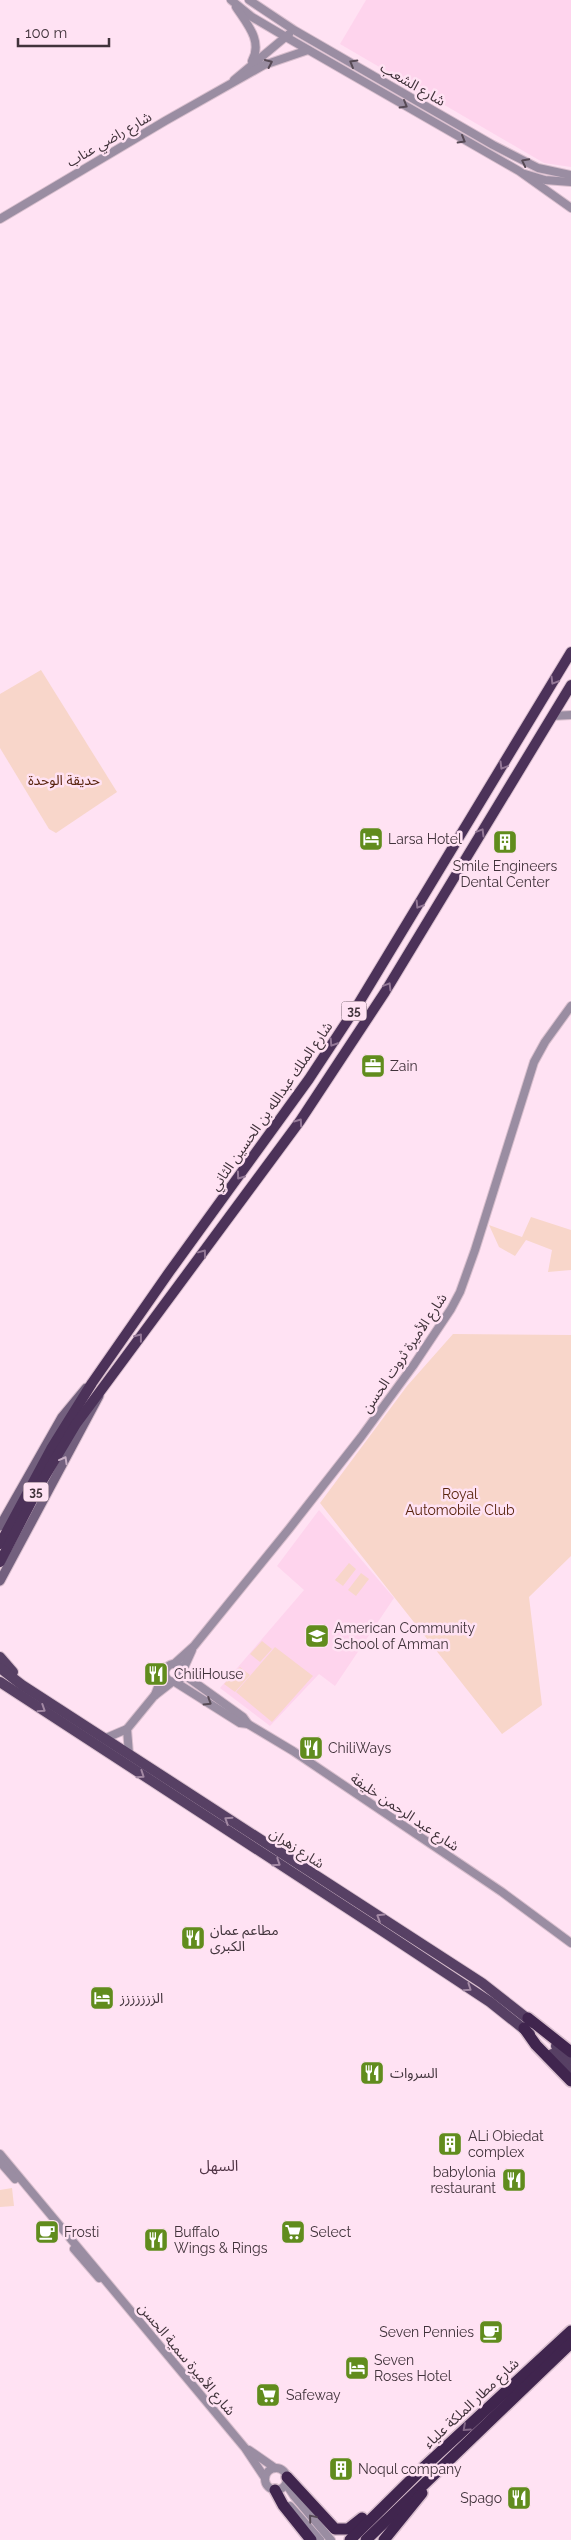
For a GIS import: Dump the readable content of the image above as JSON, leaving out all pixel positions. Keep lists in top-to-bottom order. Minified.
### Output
{"streets":{"highway":["35","شارع الملك عبدالله بن الحسين الثاني","شارع مطار الملكة علياء"],"main road":["شارع زهران"],"street":["شارع الشعب","شارع راضي عناب","شارع الأميرة ثروت الحسن","شارع عبد الرحمن خليفة","شارع الأميرة سمية الحسن"]},"crossings":[["شارع الشعب","شارع راضي عناب"],["شارع الأميرة ثروت الحسن","شارع عبد الرحمن خليفة"]],"districts":["السهل"],"parks":["حديقة الوحدة","Royal Automobile Club"],"places":{"hotel":["Larsa Hotel","الززززززز","Seven Roses Hotel"],"building":["Smile Engineers Dental Center","ALi Obiedat complex","Noqul company"],"office":["Zain"],"school or university":["American Community School of Amman"],"restaurant":["ChiliHouse","ChiliWays","مطاعم عمان الكبرى","السروات","babylonia restaurant","Buffalo Wings & Rings","Spago"],"cafe":["Frosti","Seven Pennies"],"supermarket":["Select","Safeway"]},"scale_bar":"100 m"}
